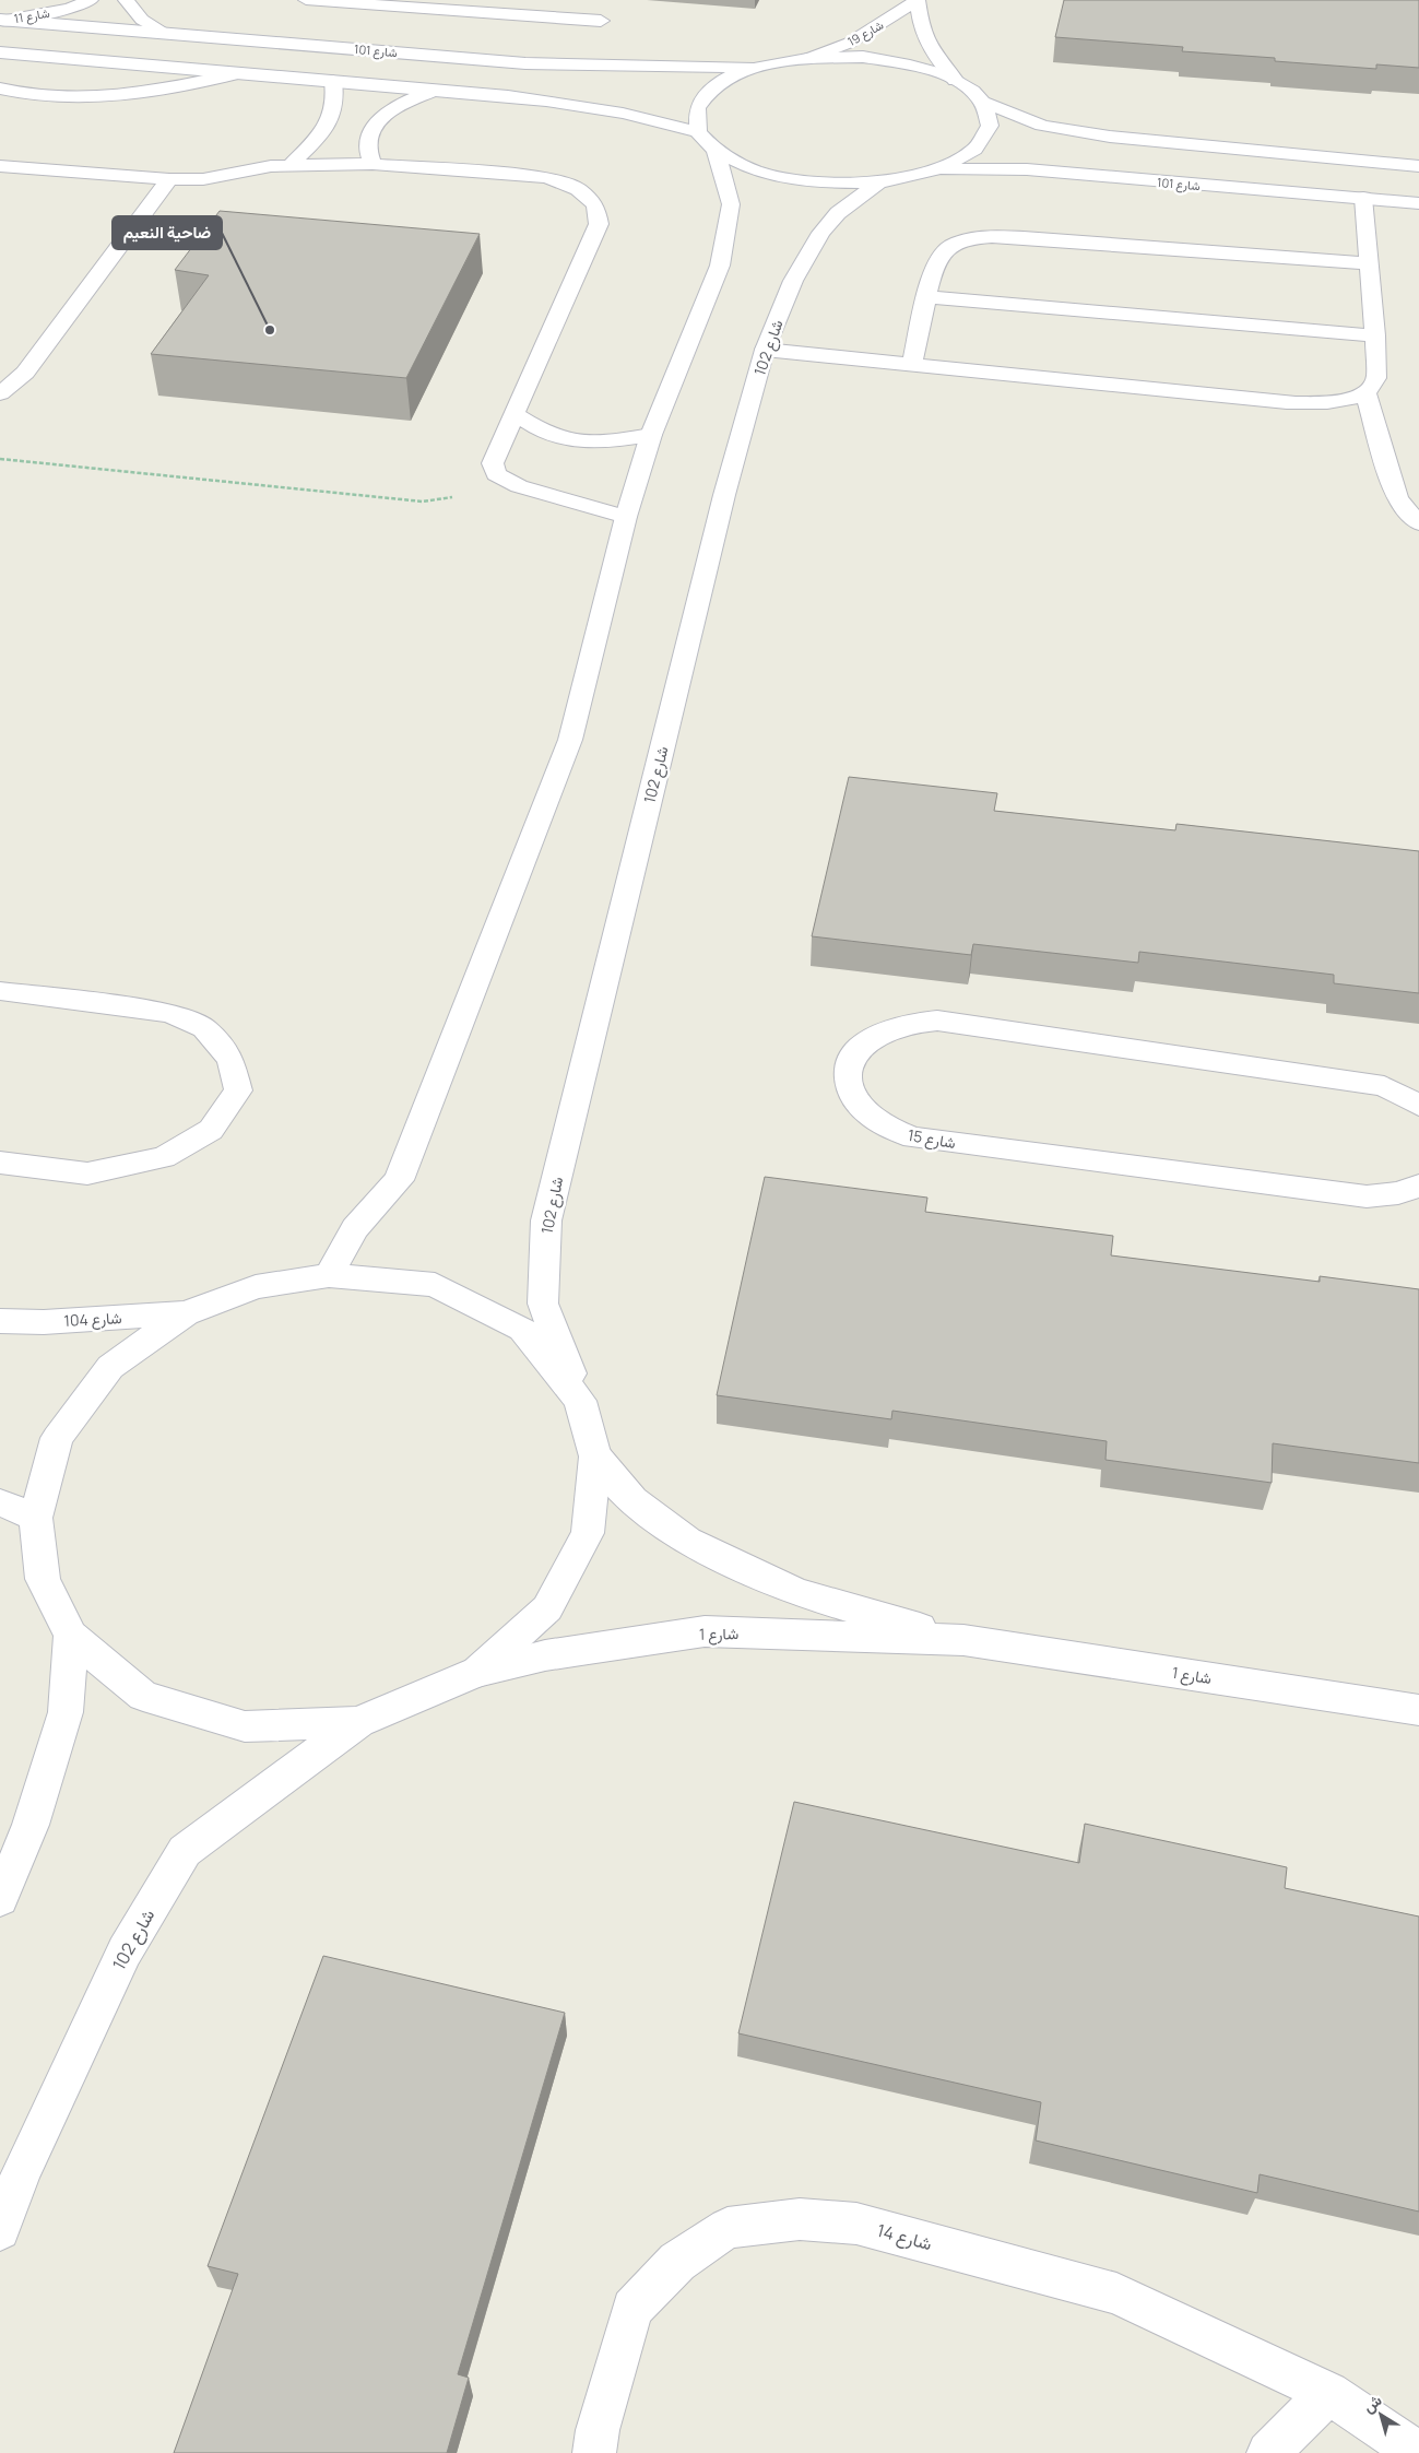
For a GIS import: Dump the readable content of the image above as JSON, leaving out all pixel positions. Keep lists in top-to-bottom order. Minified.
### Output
{"streets":{"street":["شارع 11","شارع 19","شارع 101","شارع 102","شارع 15","شارع 104","شارع 1","شارع 14"]},"crossings":[["شارع 11","شارع 101"],["شارع 102","شارع 1"]],"places":["ضاحية النعيم"],"north":"top left"}
